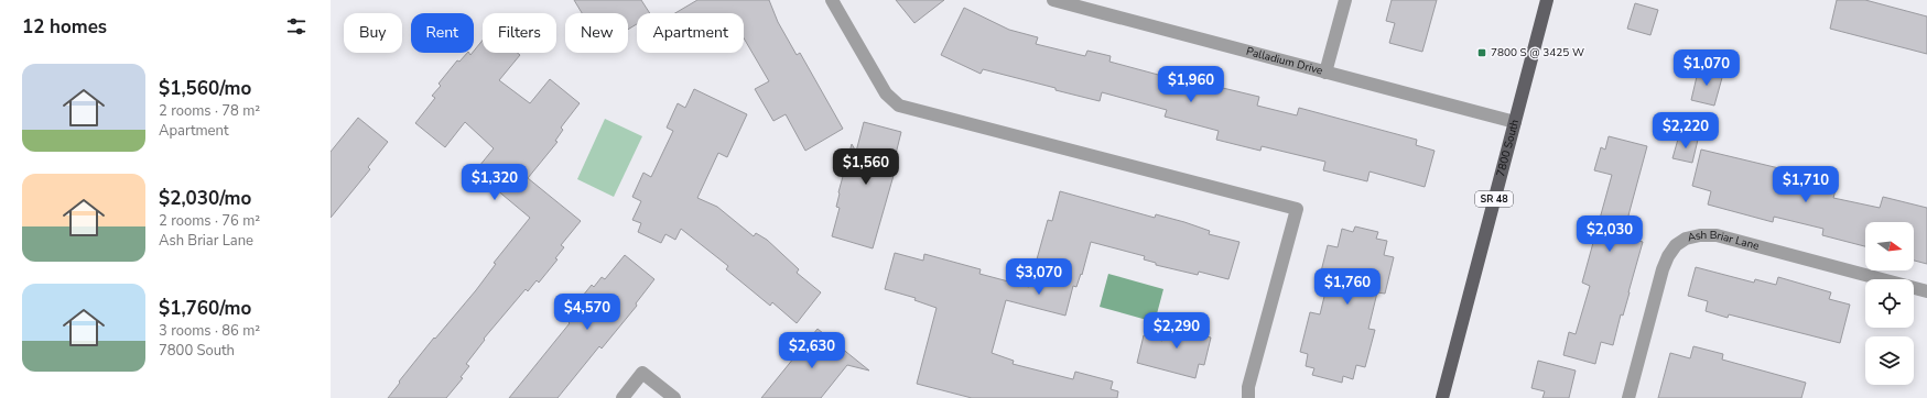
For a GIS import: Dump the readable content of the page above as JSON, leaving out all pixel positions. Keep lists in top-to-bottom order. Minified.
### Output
{"streets":{"main road":["7800 South","SR 48"],"street":["Palladium Drive","Ash Briar Lane"]},"crossings":[["Palladium Drive","7800 South"]],"places":{"transit":["7800 S @ 3425 W"]},"north":"right","page":{"heading":"12 homes","chip":["Buy","Rent","Filters","New","Apartment"],"price":["$1,070","$1,960","$2,220","$1,560","$1,320","$1,710","$2,030","$3,070","$1,760","$4,570","$2,290","$2,630"],"list":[{"name":"$1,560/mo","note":"2 rooms · 78 m² · Apartment"},{"name":"$2,030/mo","note":"2 rooms · 76 m² · Ash Briar Lane"},{"name":"$1,760/mo","note":"3 rooms · 86 m² · 7800 South"}]}}
